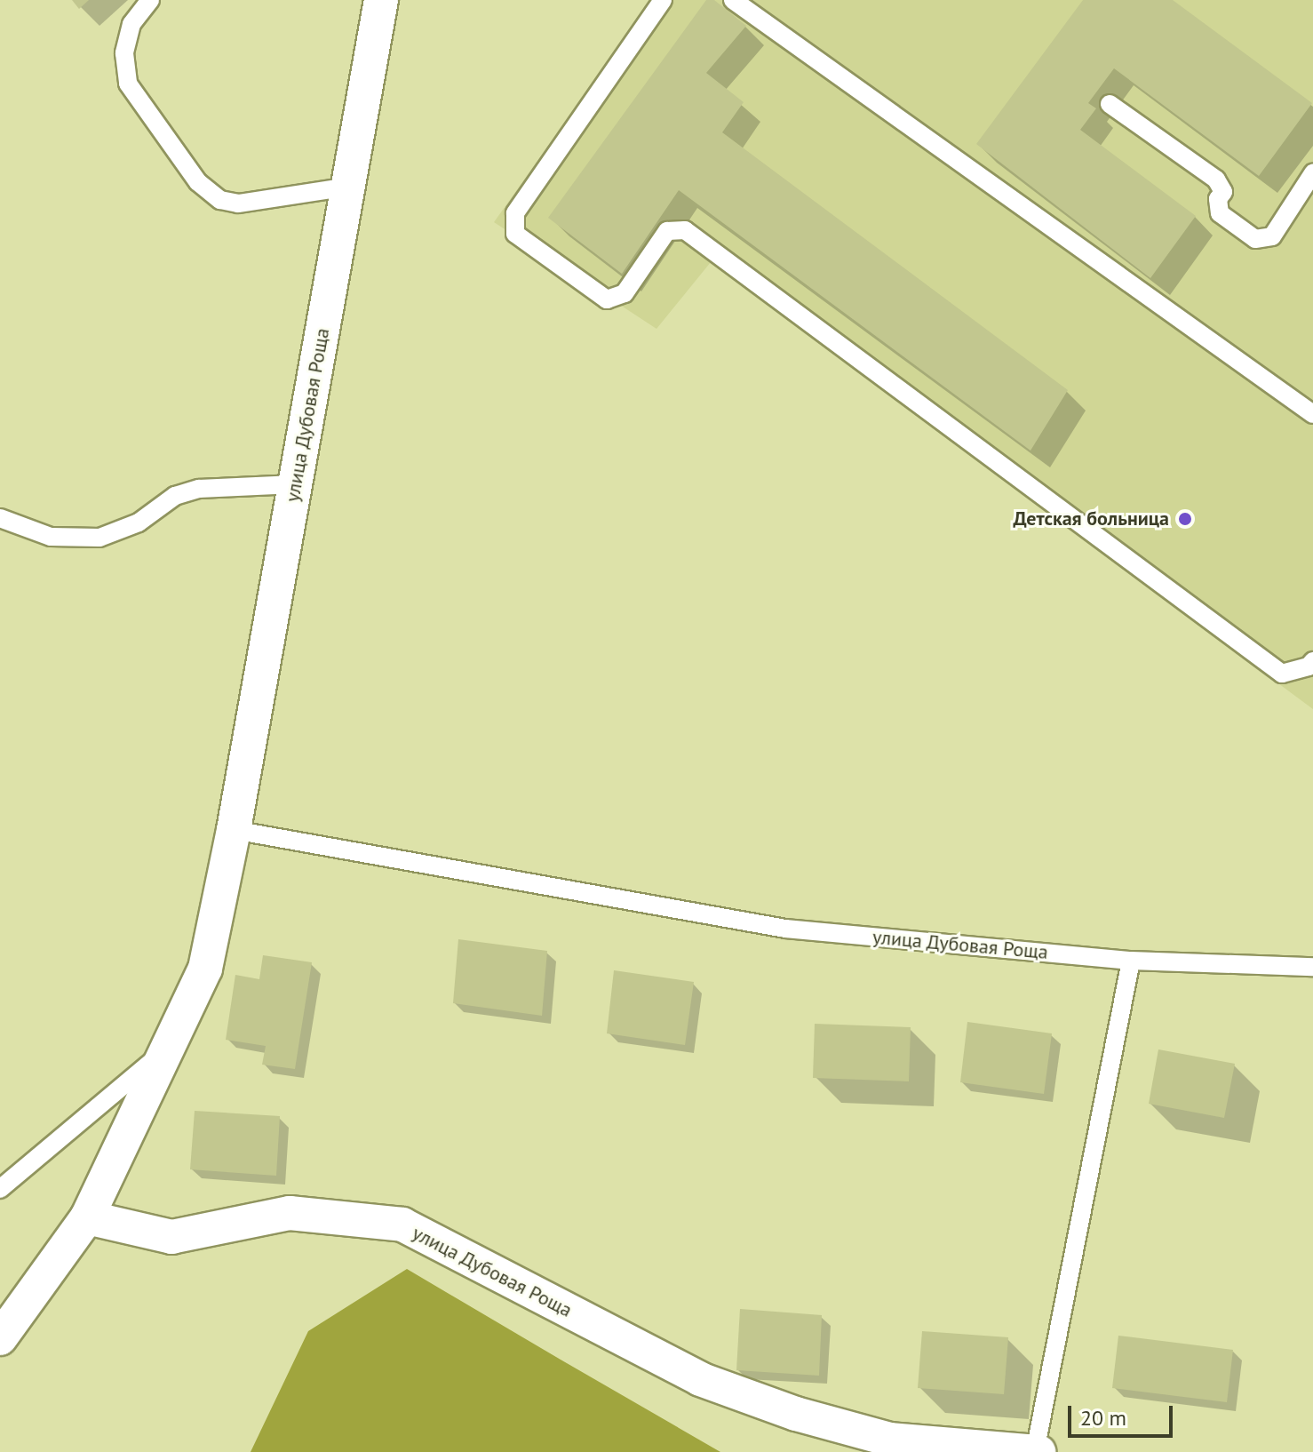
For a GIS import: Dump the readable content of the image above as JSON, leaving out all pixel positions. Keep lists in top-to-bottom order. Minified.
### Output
{"streets":{"street":["улица Дубовая Роща"]},"places":["Детская больница"],"scale_bar":"20 m"}
